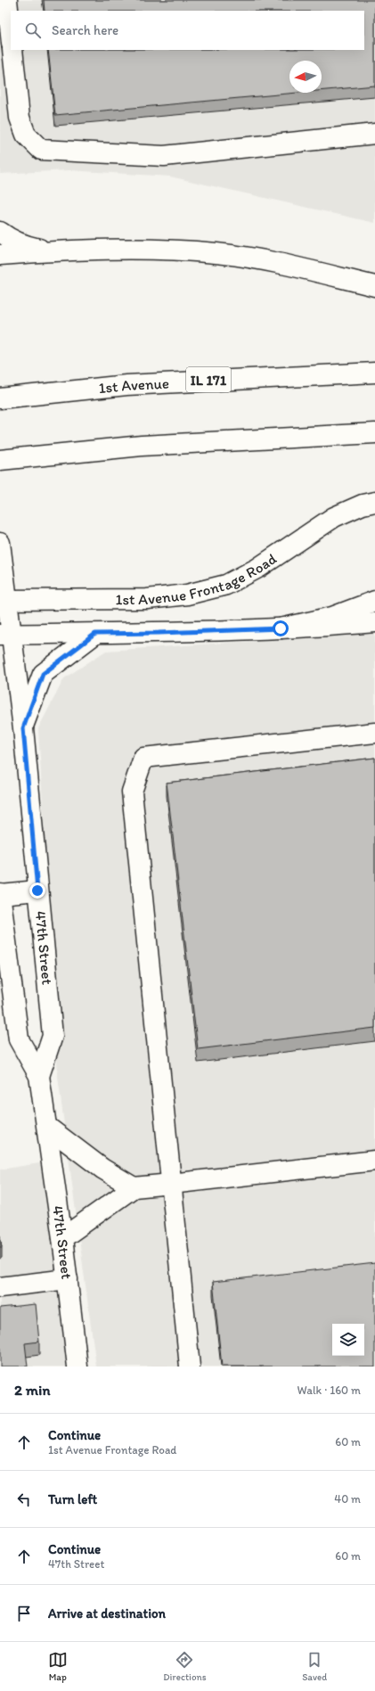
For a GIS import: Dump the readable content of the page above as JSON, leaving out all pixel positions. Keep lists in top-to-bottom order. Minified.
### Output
{"streets":{"main road":["IL 171","1st Avenue","1st Avenue Frontage Road","47th Street"]},"crossings":[["1st Avenue Frontage Road","47th Street"]],"north":"left","page":{"search":"Search here","heading":["2 min","Walk · 160 m"],"list":[["Continue","1st Avenue Frontage Road","60 m"],["Turn left","40 m"],["Continue","47th Street","60 m"],"Arrive at destination"],"nav":["Map","Directions","Saved"]}}
